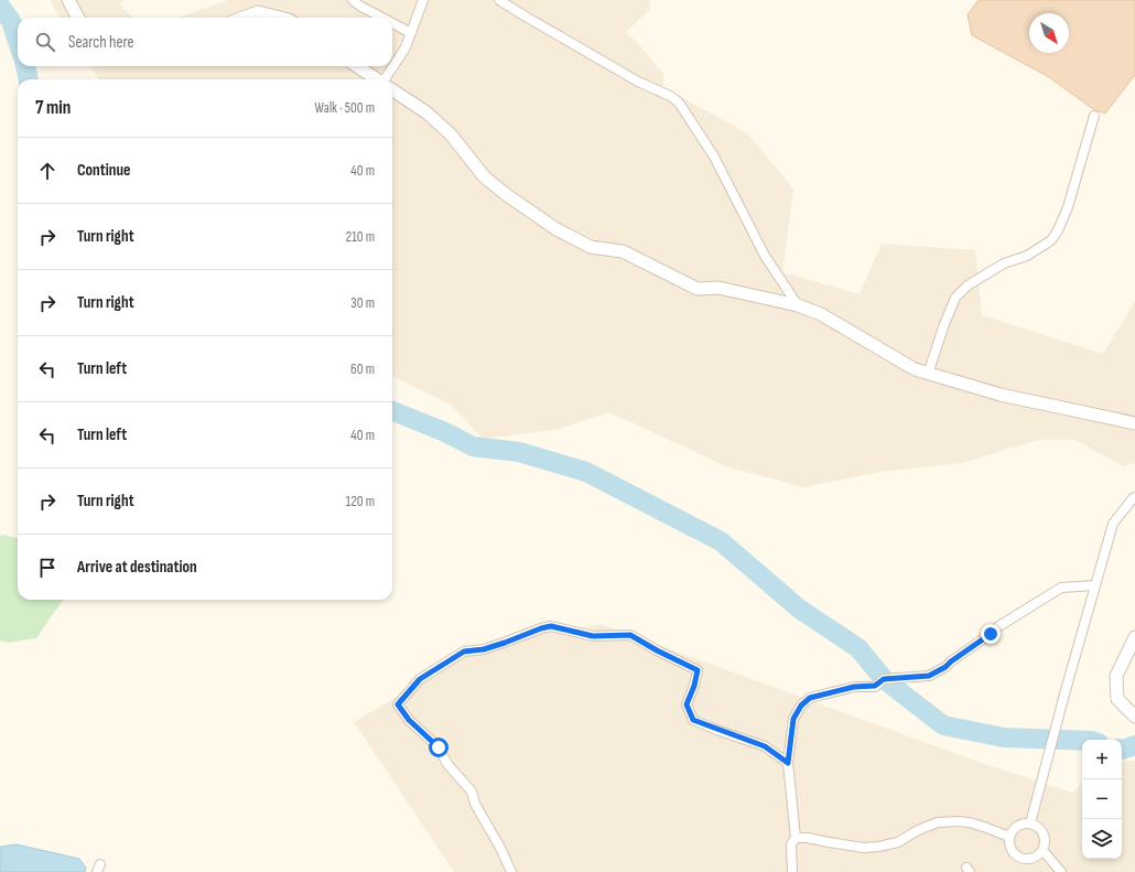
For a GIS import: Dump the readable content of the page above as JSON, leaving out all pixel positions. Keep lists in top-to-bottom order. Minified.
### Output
{"north":"bottom right","page":{"search":"Search here","heading":["7 min","Walk · 500 m"],"list":[["Continue","40 m"],["Turn right","210 m"],["Turn right","30 m"],["Turn left","60 m"],["Turn left","40 m"],["Turn right","120 m"],"Arrive at destination"],"map_buttons":["+","−"]}}
